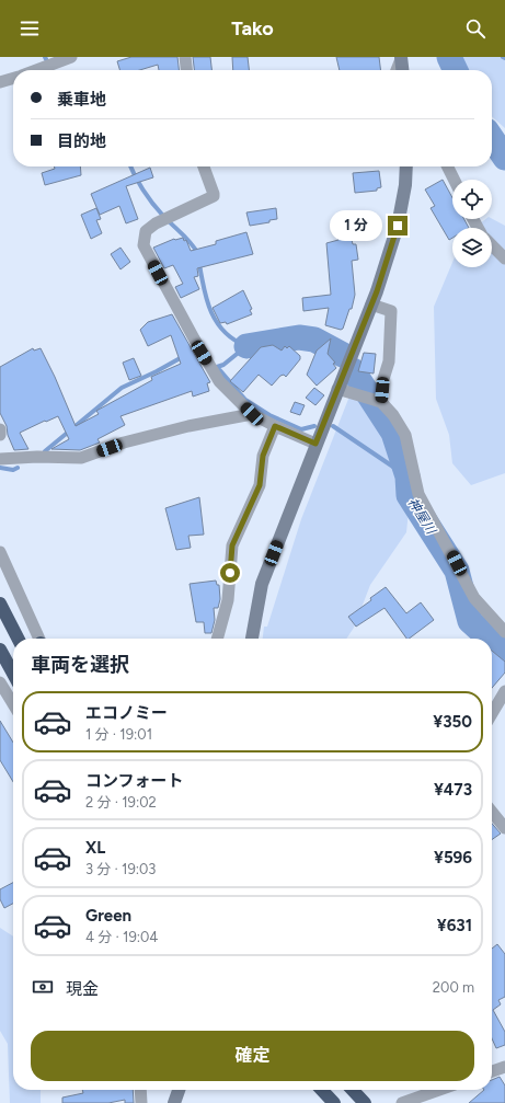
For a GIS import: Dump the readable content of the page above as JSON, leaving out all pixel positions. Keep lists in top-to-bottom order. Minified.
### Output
{"water":["神屋川"],"page":{"header":"Tako","banner":["乗車地","目的地"],"bubble":"1 分","heading":"車両を選択","list":[{"name":"エコノミー","note":"1 分 · 19:01","value":"¥350"},{"name":"コンフォート","note":"2 分 · 19:02","value":"¥473"},{"name":"XL","note":"3 分 · 19:03","value":"¥596"},{"name":"Green","note":"4 分 · 19:04","value":"¥631"}],"pay":["現金","200 m"],"buttons":"確定"}}
